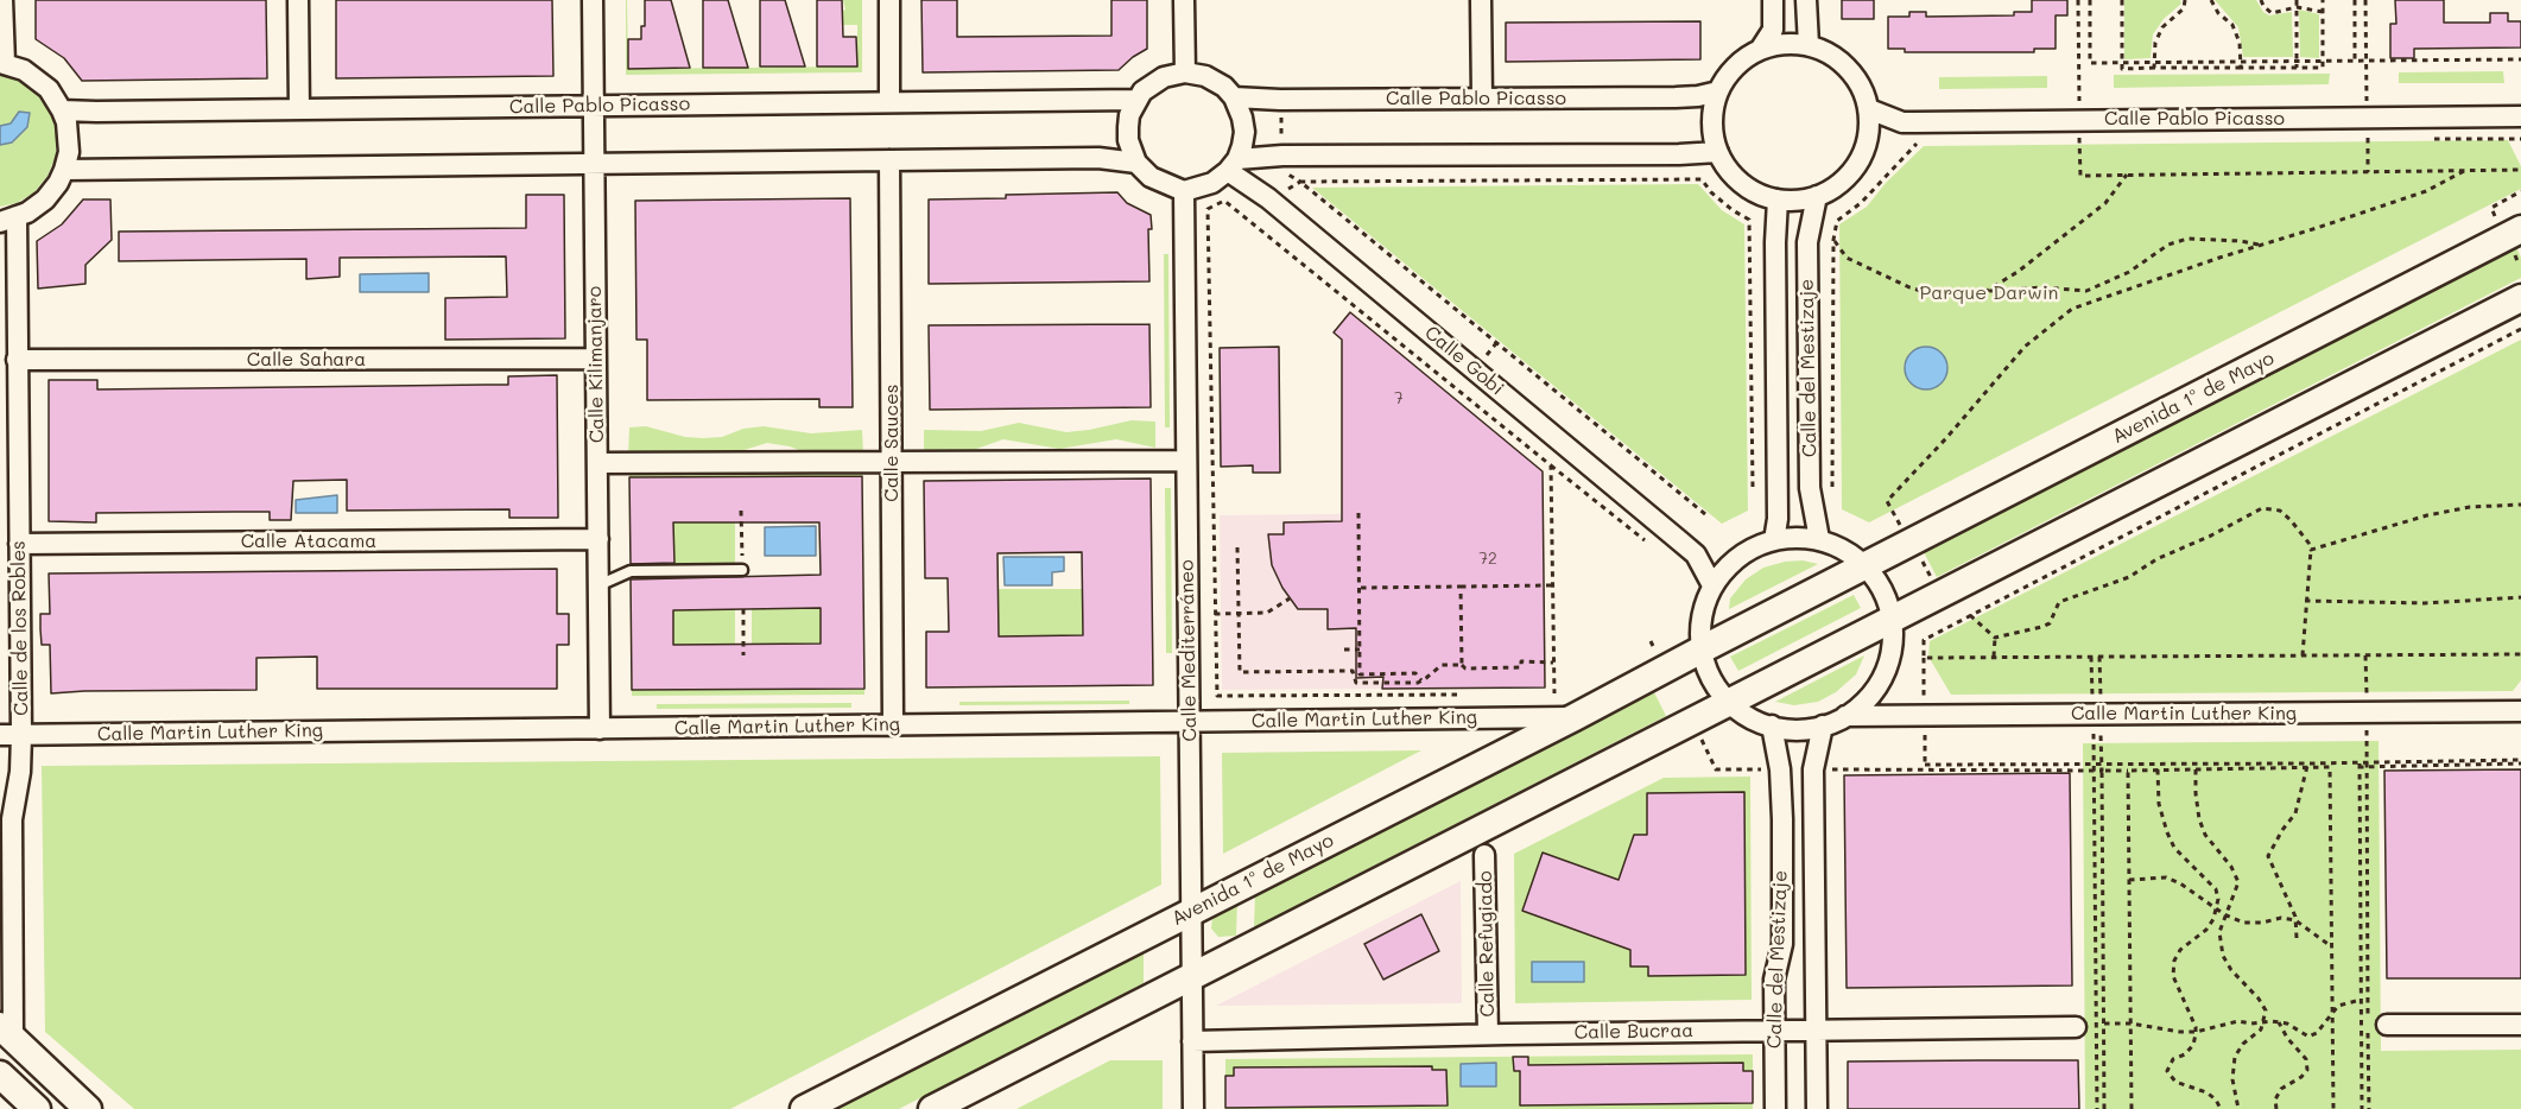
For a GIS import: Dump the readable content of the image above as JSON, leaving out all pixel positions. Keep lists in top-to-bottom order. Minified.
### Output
{"streets":{"street":["Calle Pablo Picasso","Calle Sahara","Calle Gobi","Calle Kilimanjaro","Calle del Mestizaje","Avenida 1º de Mayo","Calle Sauces","Calle Atacama","Calle de los Robles","Calle Mediterráneo","Calle Martin Luther King","Calle Refugiado","Calle Bucraa"]},"crossings":[["Calle Pablo Picasso","Calle Gobi"],["Calle Pablo Picasso","Calle Kilimanjaro"],["Calle Pablo Picasso","Calle del Mestizaje"],["Calle Pablo Picasso","Calle Mediterráneo"],["Calle Sahara","Calle Kilimanjaro"],["Calle Sahara","Calle de los Robles"],["Calle Gobi","Calle Mediterráneo"],["Calle Kilimanjaro","Calle Atacama"],["Calle Kilimanjaro","Calle Martin Luther King"],["Calle del Mestizaje","Calle Bucraa"],["Avenida 1º de Mayo","Calle Mediterráneo"],["Avenida 1º de Mayo","Calle Martin Luther King"],["Calle Sauces","Calle Martin Luther King"],["Calle Atacama","Calle de los Robles"],["Calle de los Robles","Calle Martin Luther King"],["Calle Mediterráneo","Calle Martin Luther King"],["Calle Mediterráneo","Calle Bucraa"],["Calle Refugiado","Calle Bucraa"]],"parks":["Parque Darwin"],"house_numbers":["7","72"]}
